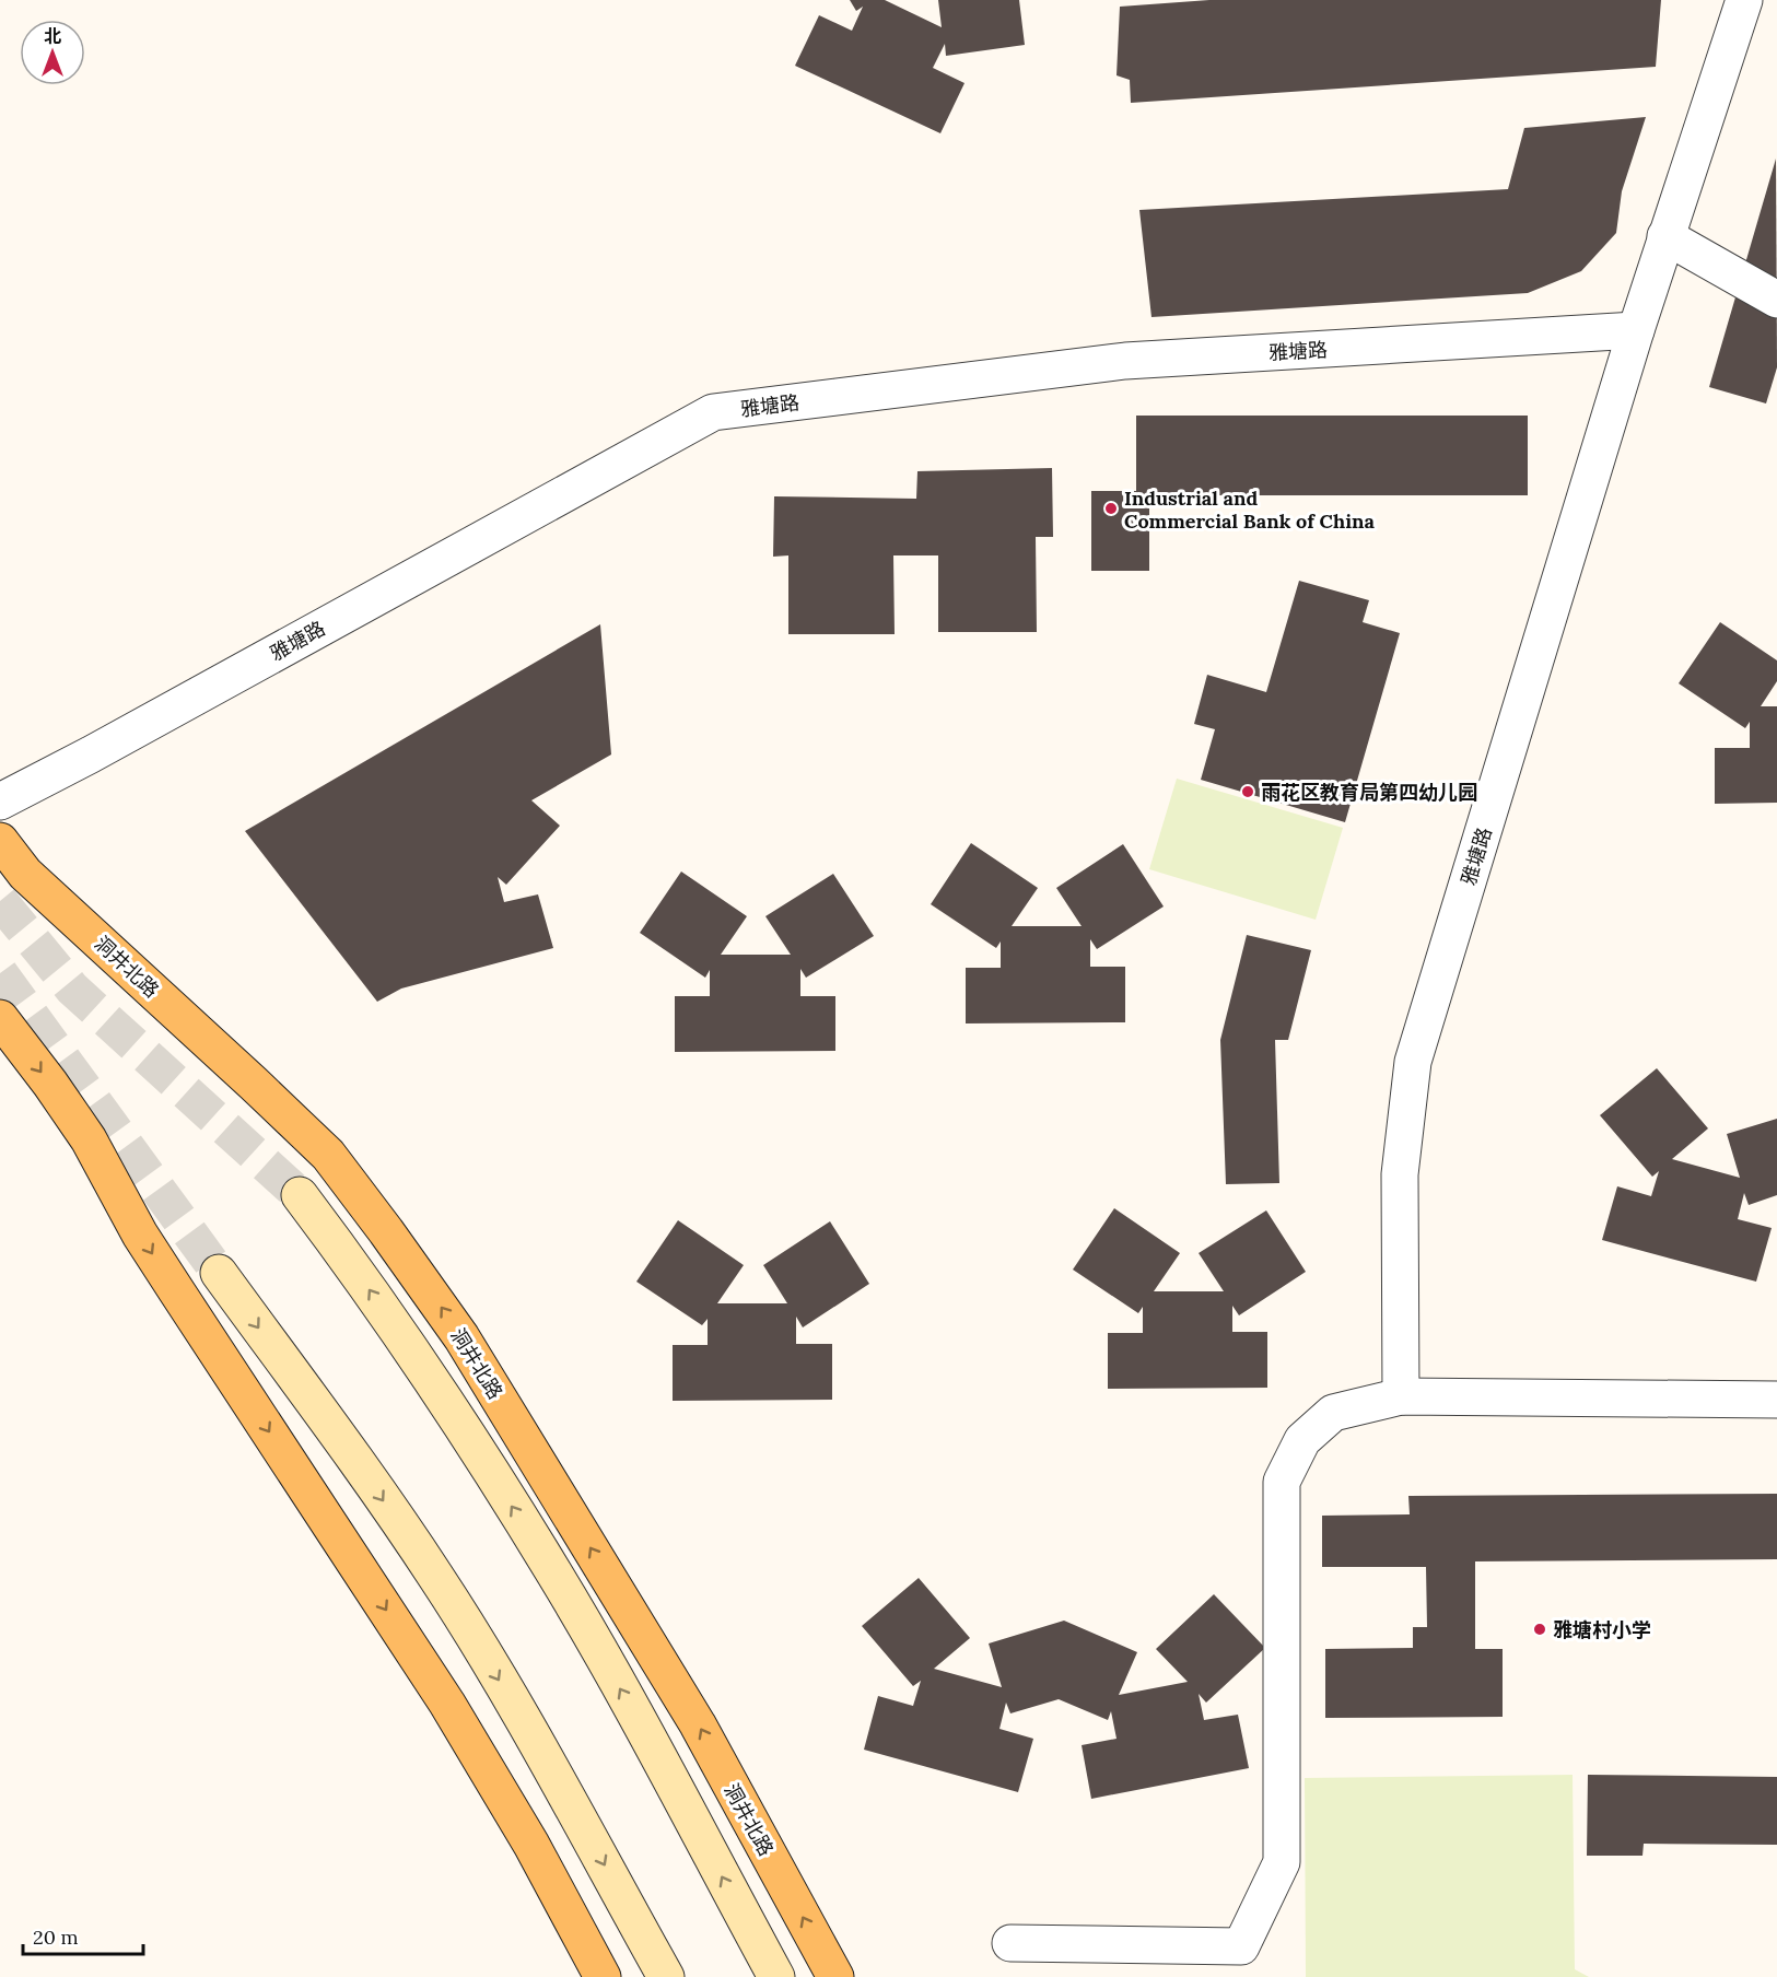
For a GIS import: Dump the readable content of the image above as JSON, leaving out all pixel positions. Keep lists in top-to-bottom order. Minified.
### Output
{"streets":{"main road":["洞井北路"],"street":["雅塘路"]},"places":["Industrial and Commercial Bank of China","雨花区教育局第四幼儿园","雅塘村小学"],"scale_bar":"20 m","north":"top"}
